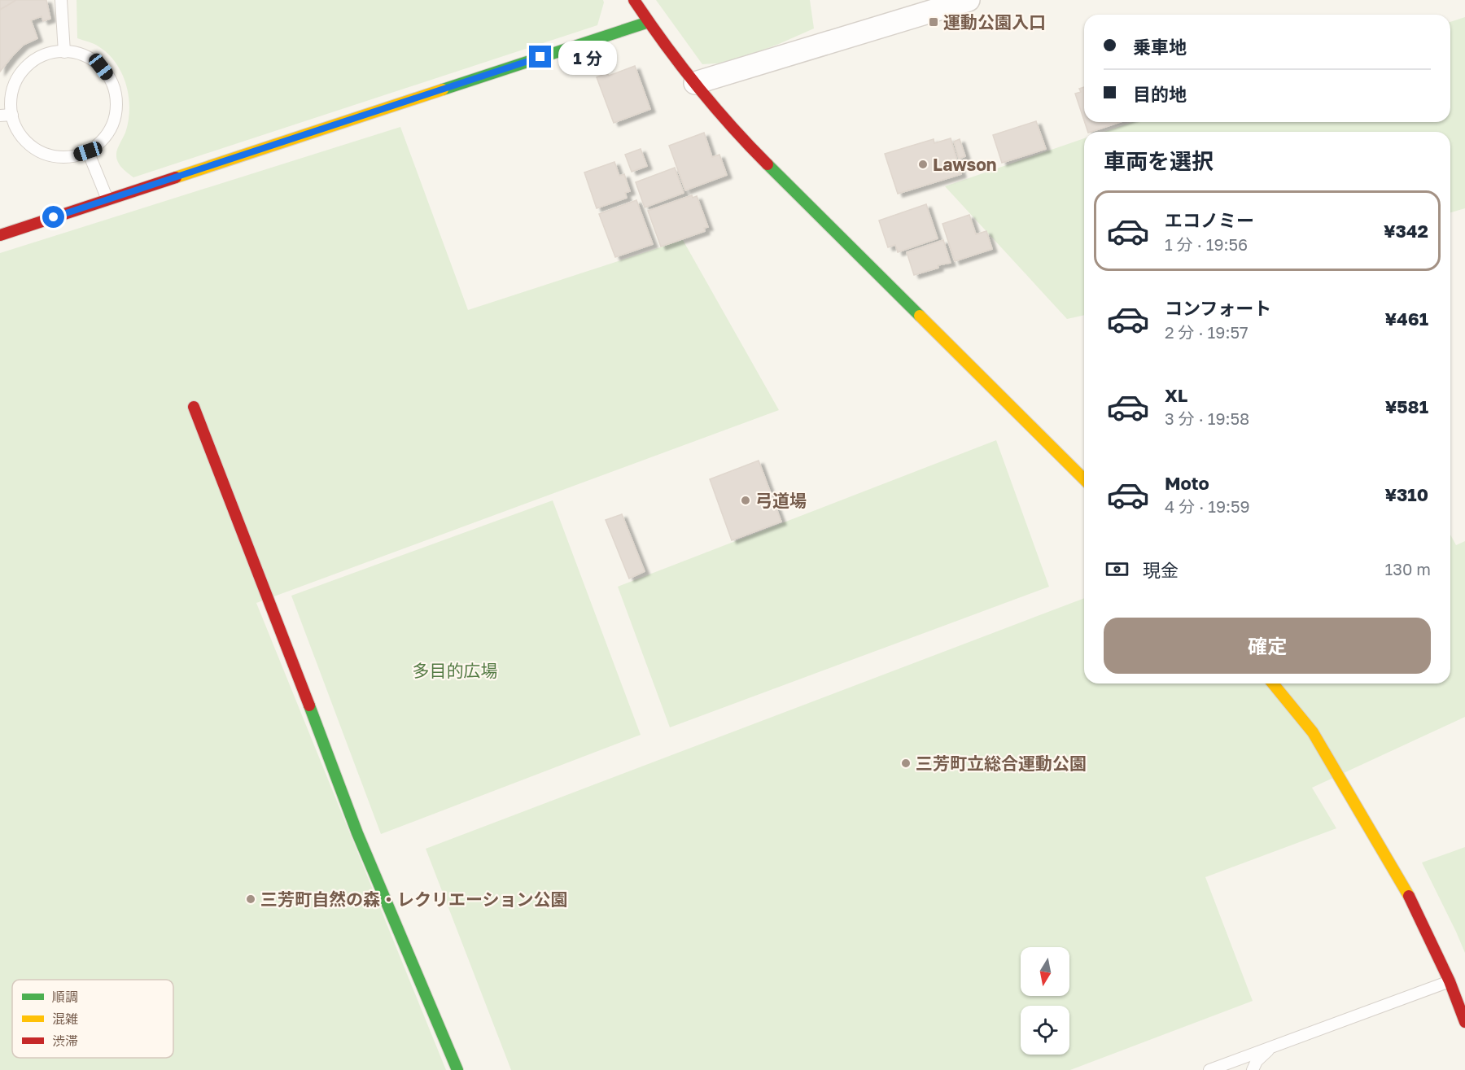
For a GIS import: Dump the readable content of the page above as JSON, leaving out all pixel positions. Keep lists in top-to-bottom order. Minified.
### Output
{"parks":["多目的広場"],"places":{"transit":["運動公園入口"],"other":["Lawson","弓道場","三芳町立総合運動公園","三芳町自然の森・レクリエーション公園"]},"legend":["順調","混雑","渋滞"],"north":"bottom","page":{"banner":["乗車地","目的地"],"bubble":"1 分","heading":"車両を選択","list":[{"name":"エコノミー","note":"1 分 · 19:56","value":"¥342"},{"name":"コンフォート","note":"2 分 · 19:57","value":"¥461"},{"name":"XL","note":"3 分 · 19:58","value":"¥581"},{"name":"Moto","note":"4 分 · 19:59","value":"¥310"}],"pay":["現金","130 m"],"buttons":"確定"}}
